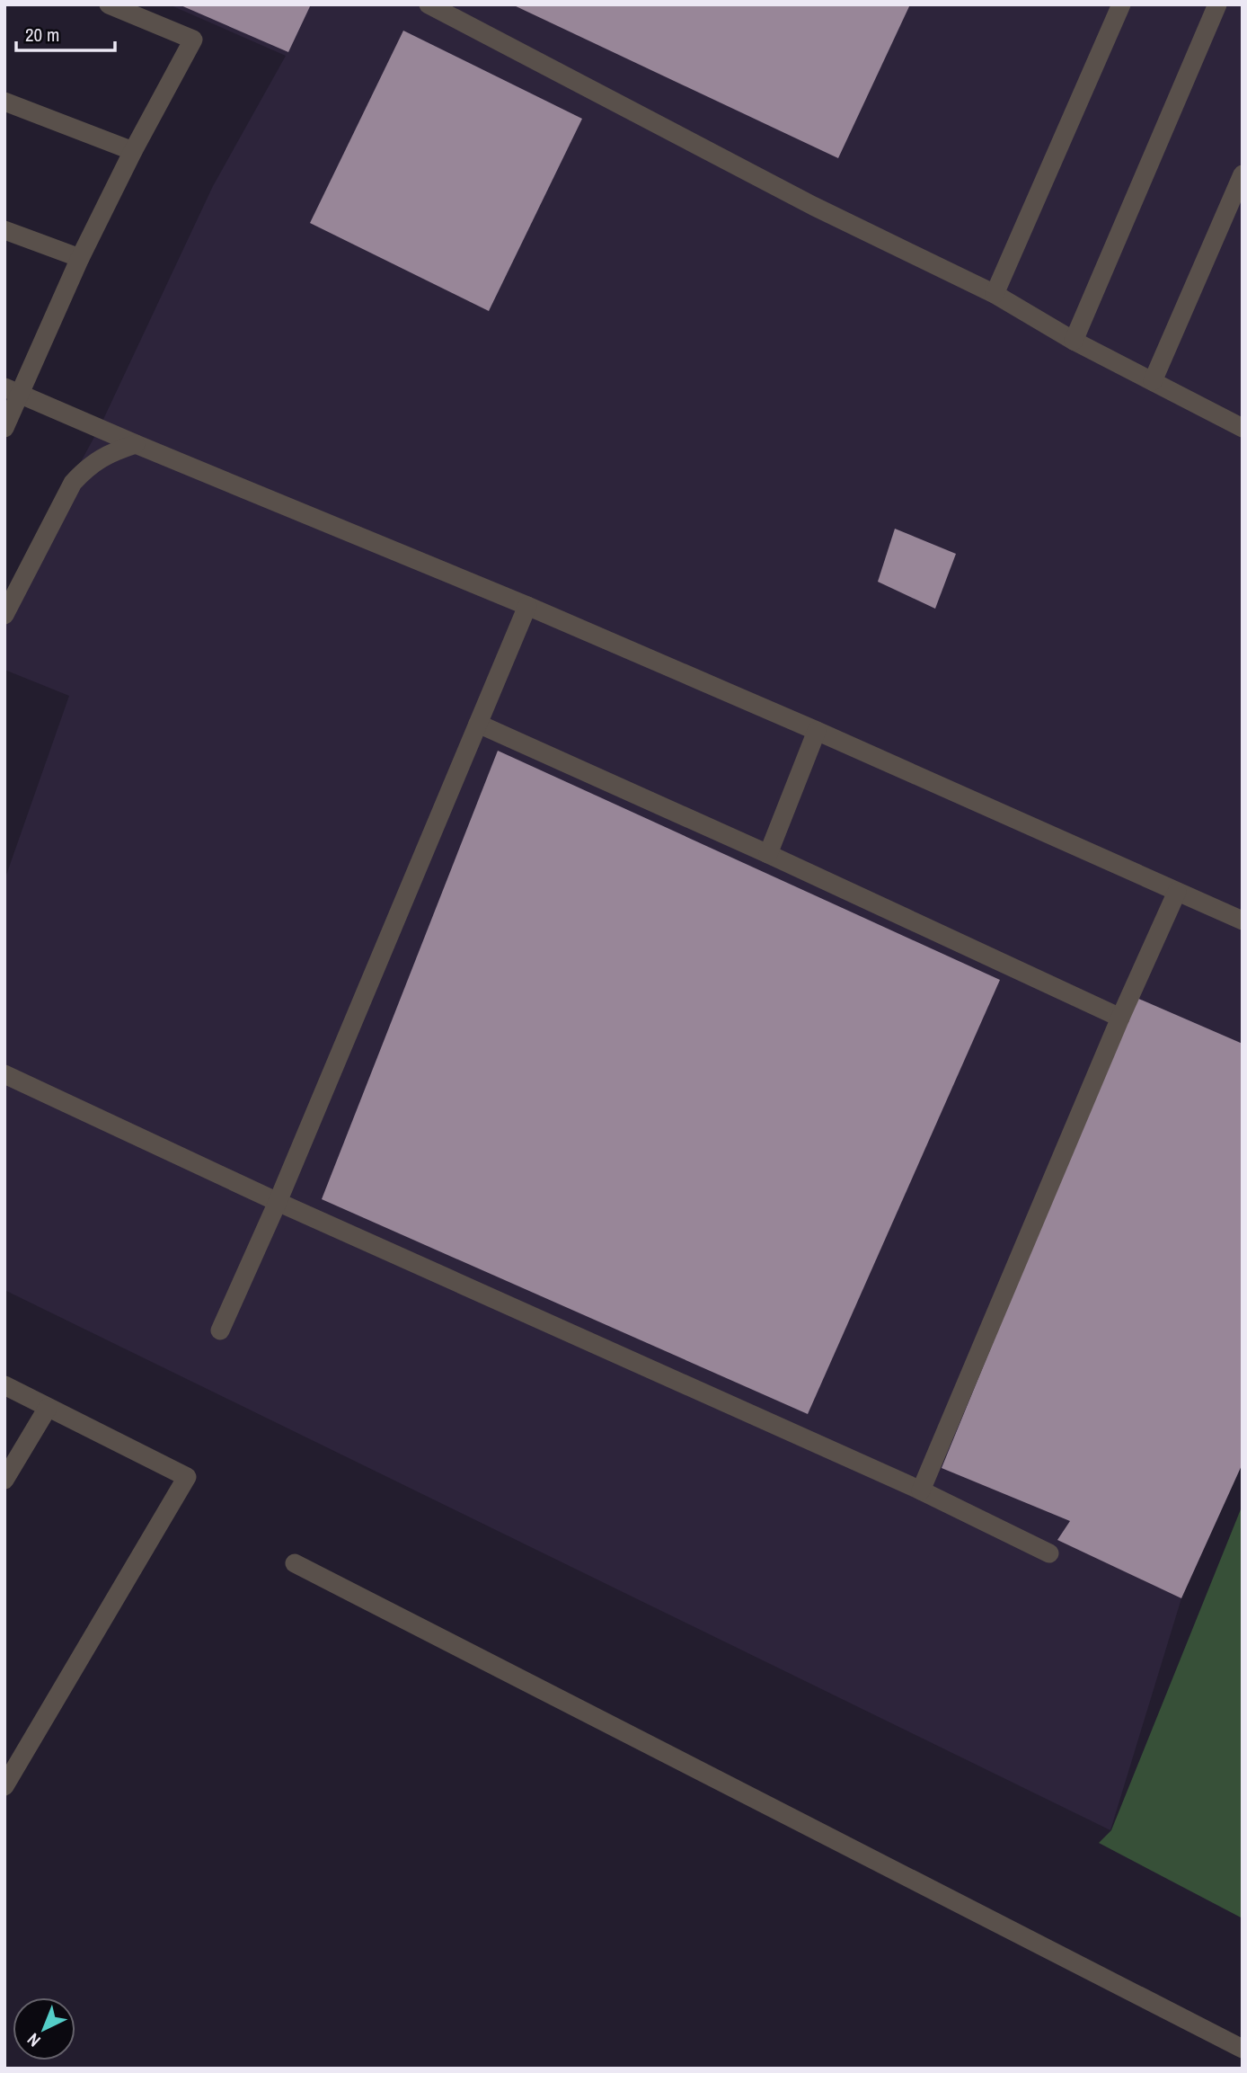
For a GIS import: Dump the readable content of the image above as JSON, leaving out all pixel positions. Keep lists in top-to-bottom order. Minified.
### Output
{"scale_bar":"20 m","north":"bottom left"}
